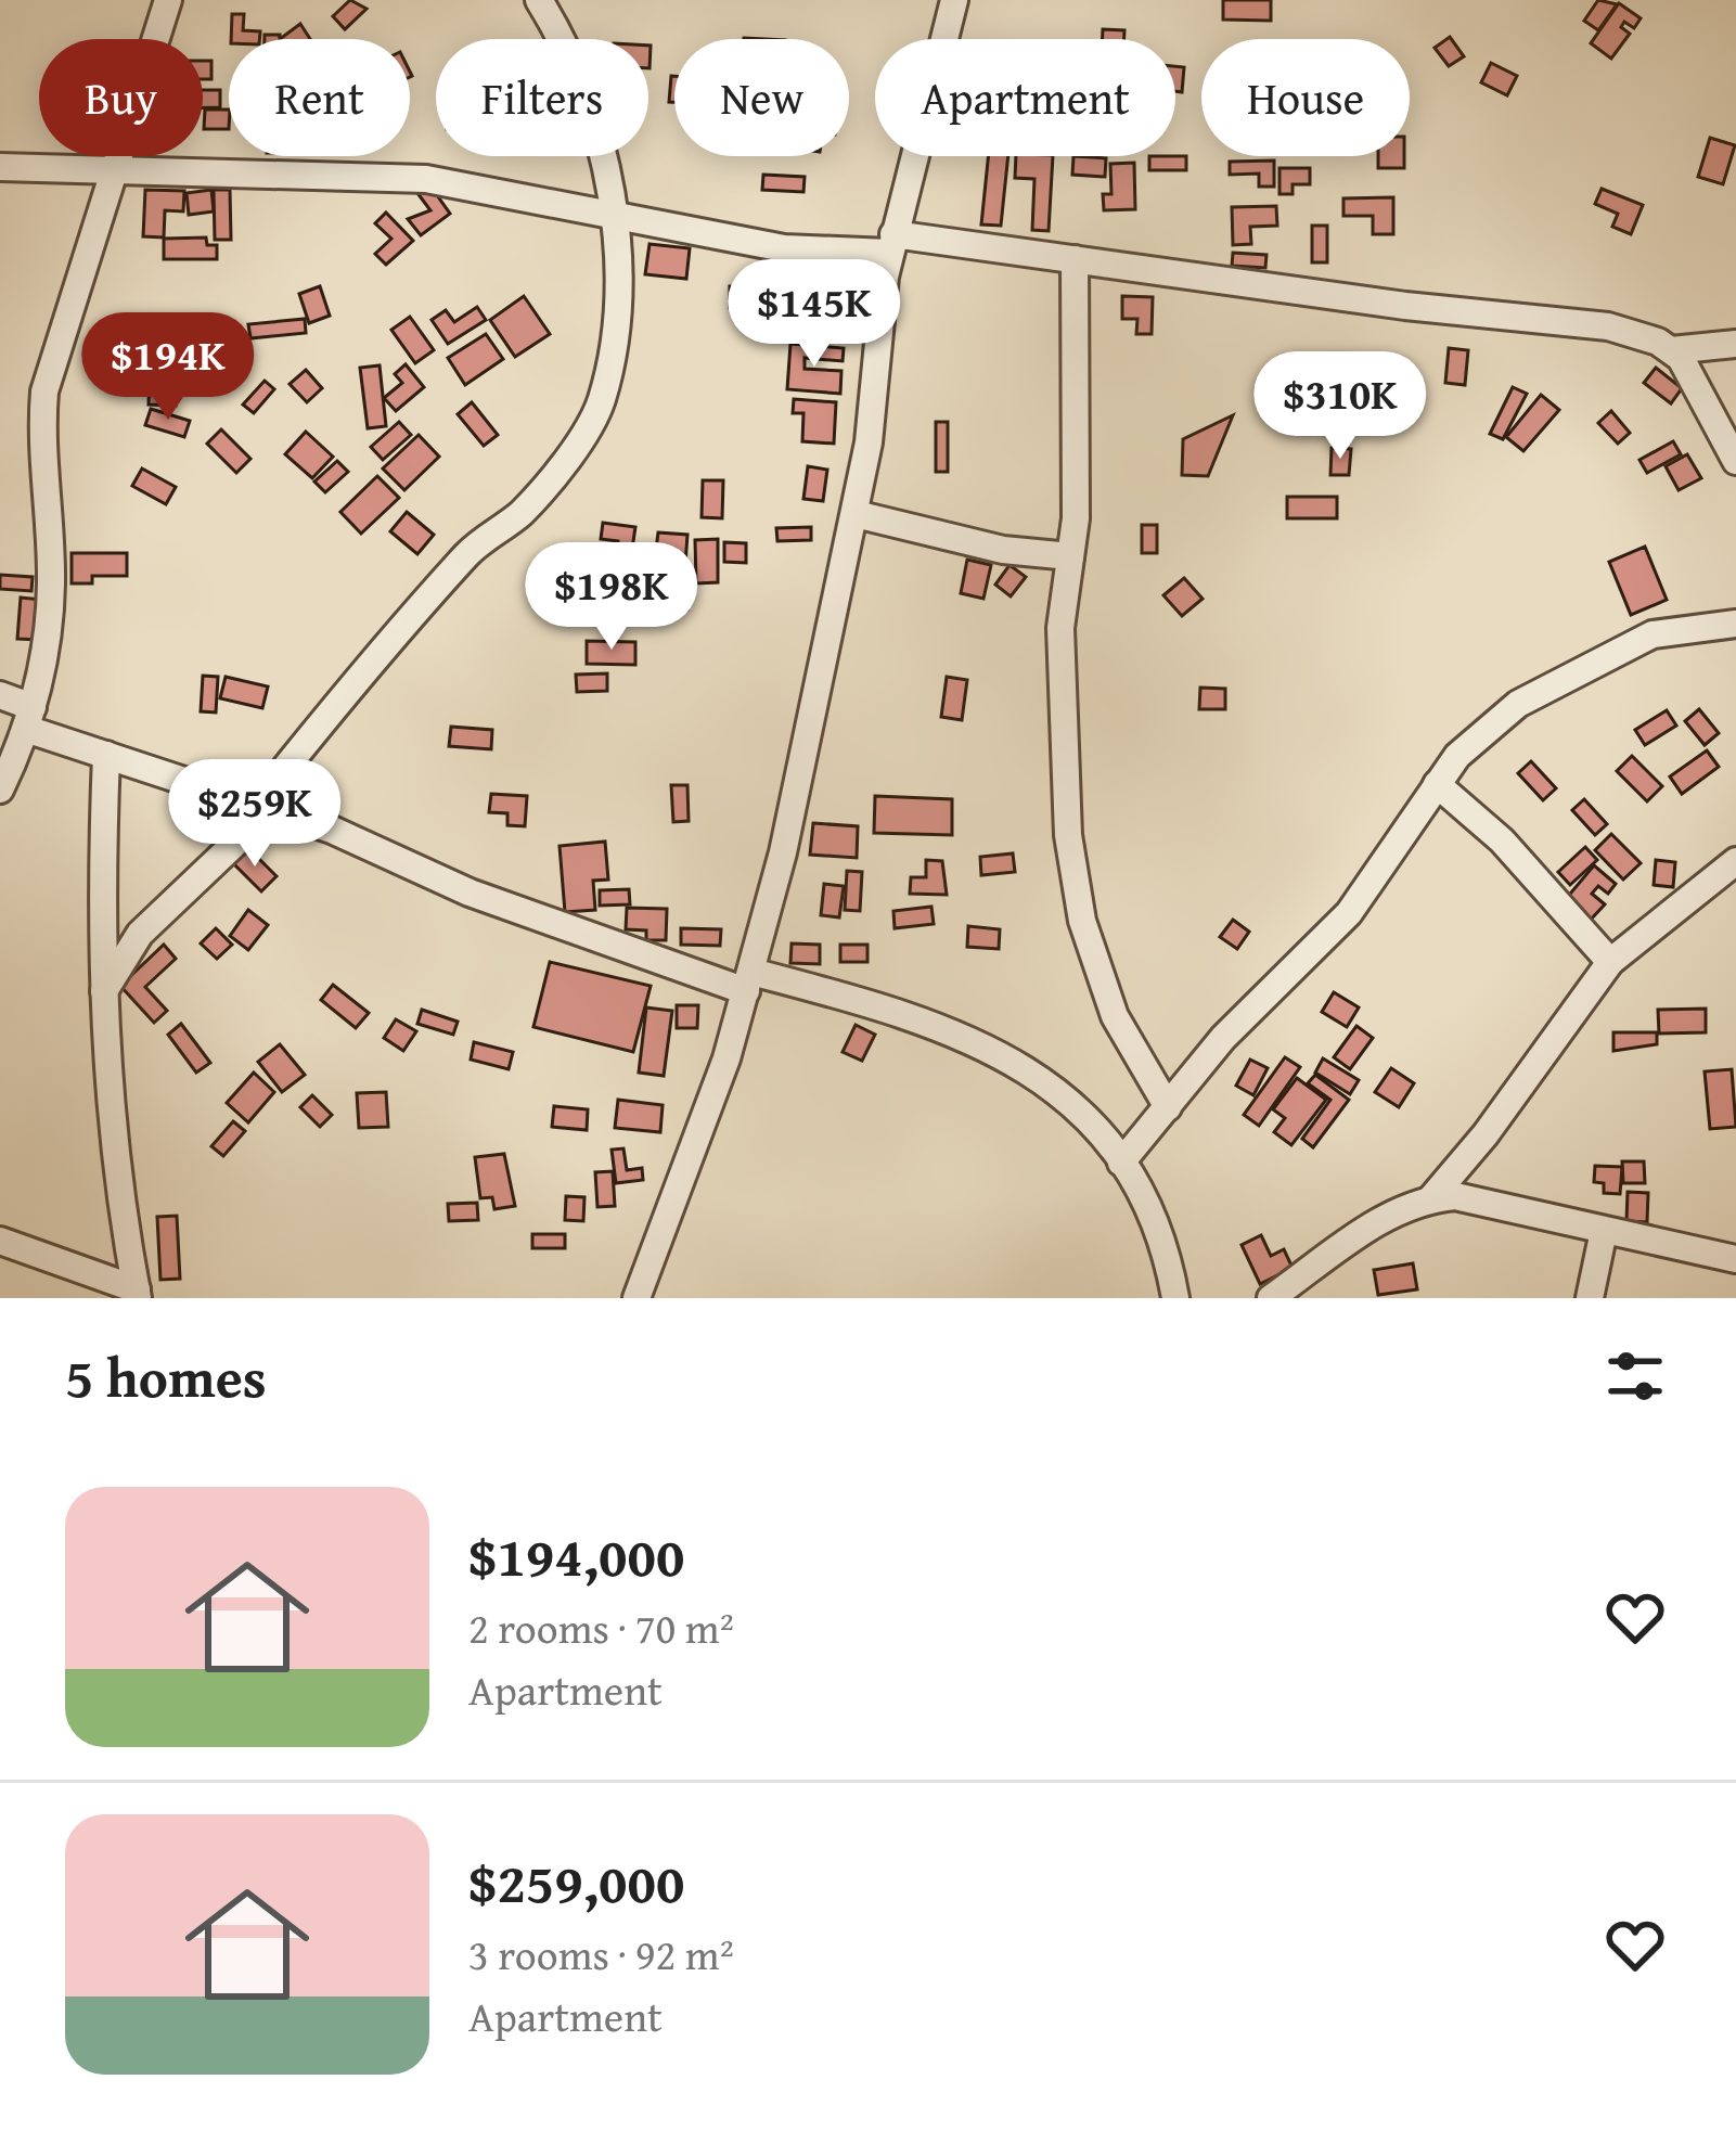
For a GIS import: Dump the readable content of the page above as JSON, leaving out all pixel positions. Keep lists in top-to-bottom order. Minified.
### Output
{"page":{"chip":["Buy","Rent","Filters","New","Apartment","House"],"price":["$145K","$194K","$310K","$198K","$259K"],"heading":"5 homes","list":[{"name":"$194,000","note":"2 rooms · 70 m² · Apartment"},{"name":"$259,000","note":"3 rooms · 92 m² · Apartment"}]}}
